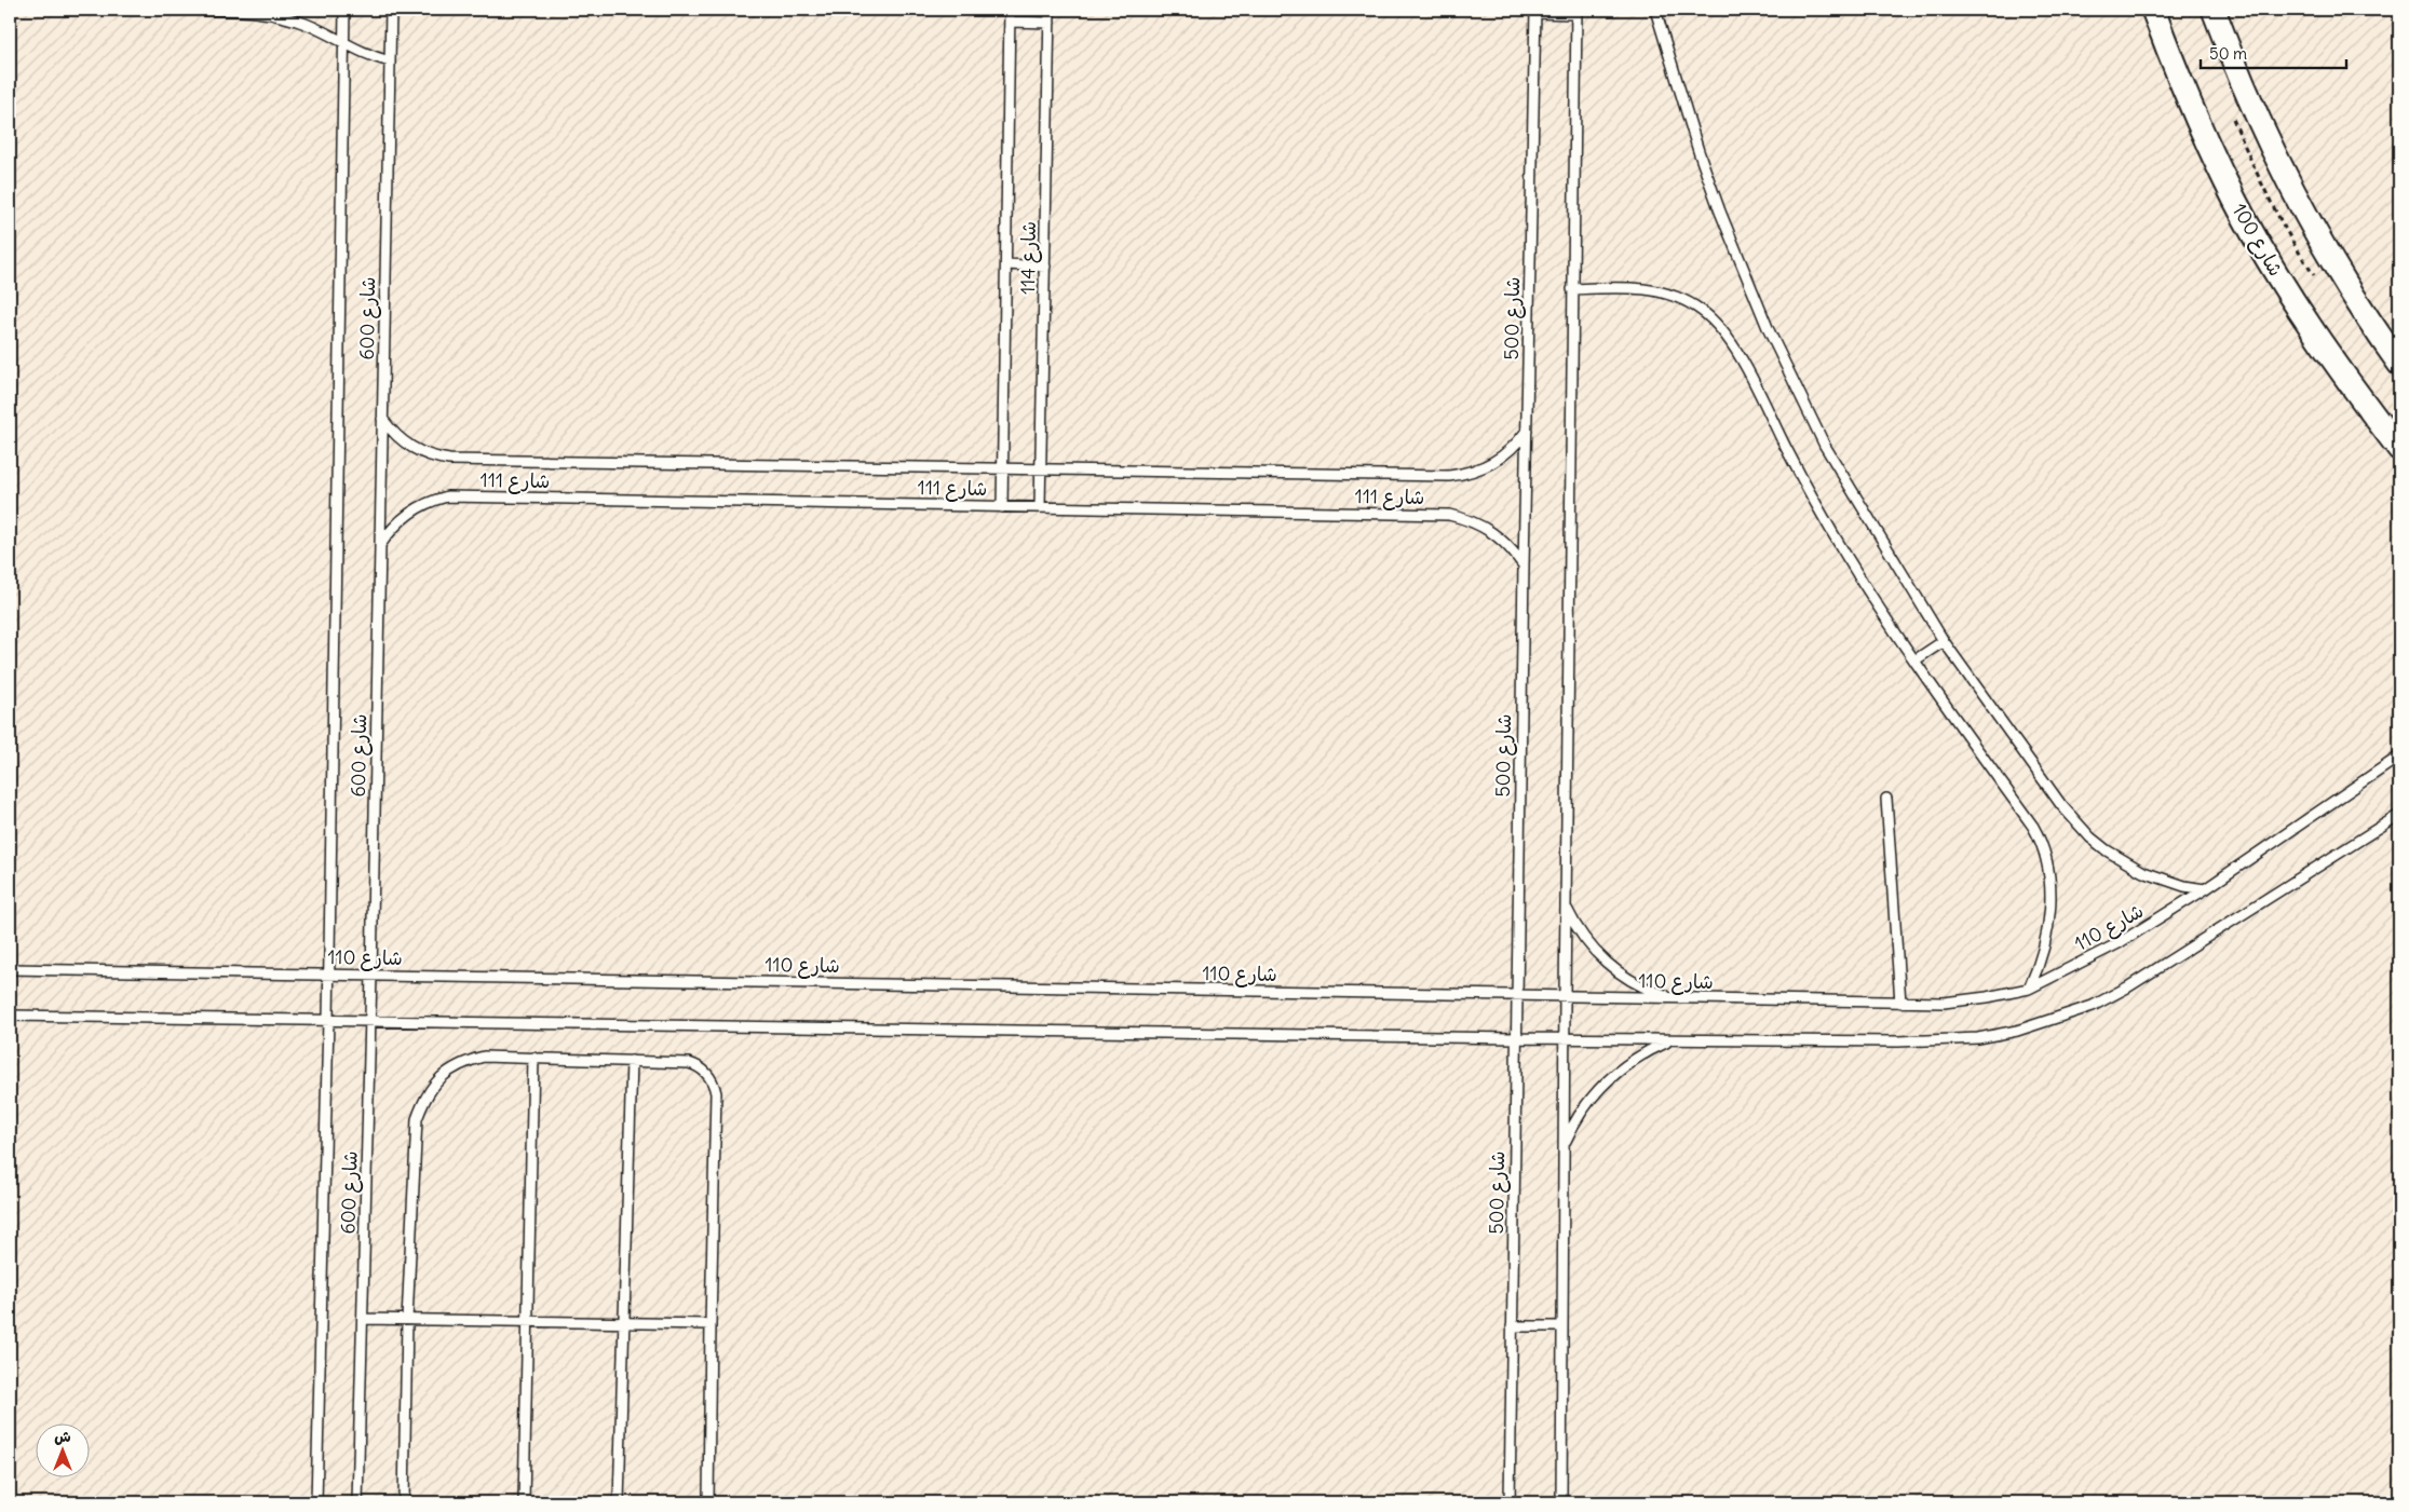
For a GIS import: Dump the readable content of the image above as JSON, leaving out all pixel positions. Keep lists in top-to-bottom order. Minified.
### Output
{"streets":{"street":["شارع 100"],"lane":["شارع 114","شارع 600","شارع 500","شارع 111","شارع 110"]},"crossings":[["شارع 114","شارع 111"],["شارع 600","شارع 111"],["شارع 600","شارع 110"],["شارع 500","شارع 111"],["شارع 500","شارع 110"]],"scale_bar":"50 m","north":"top"}
